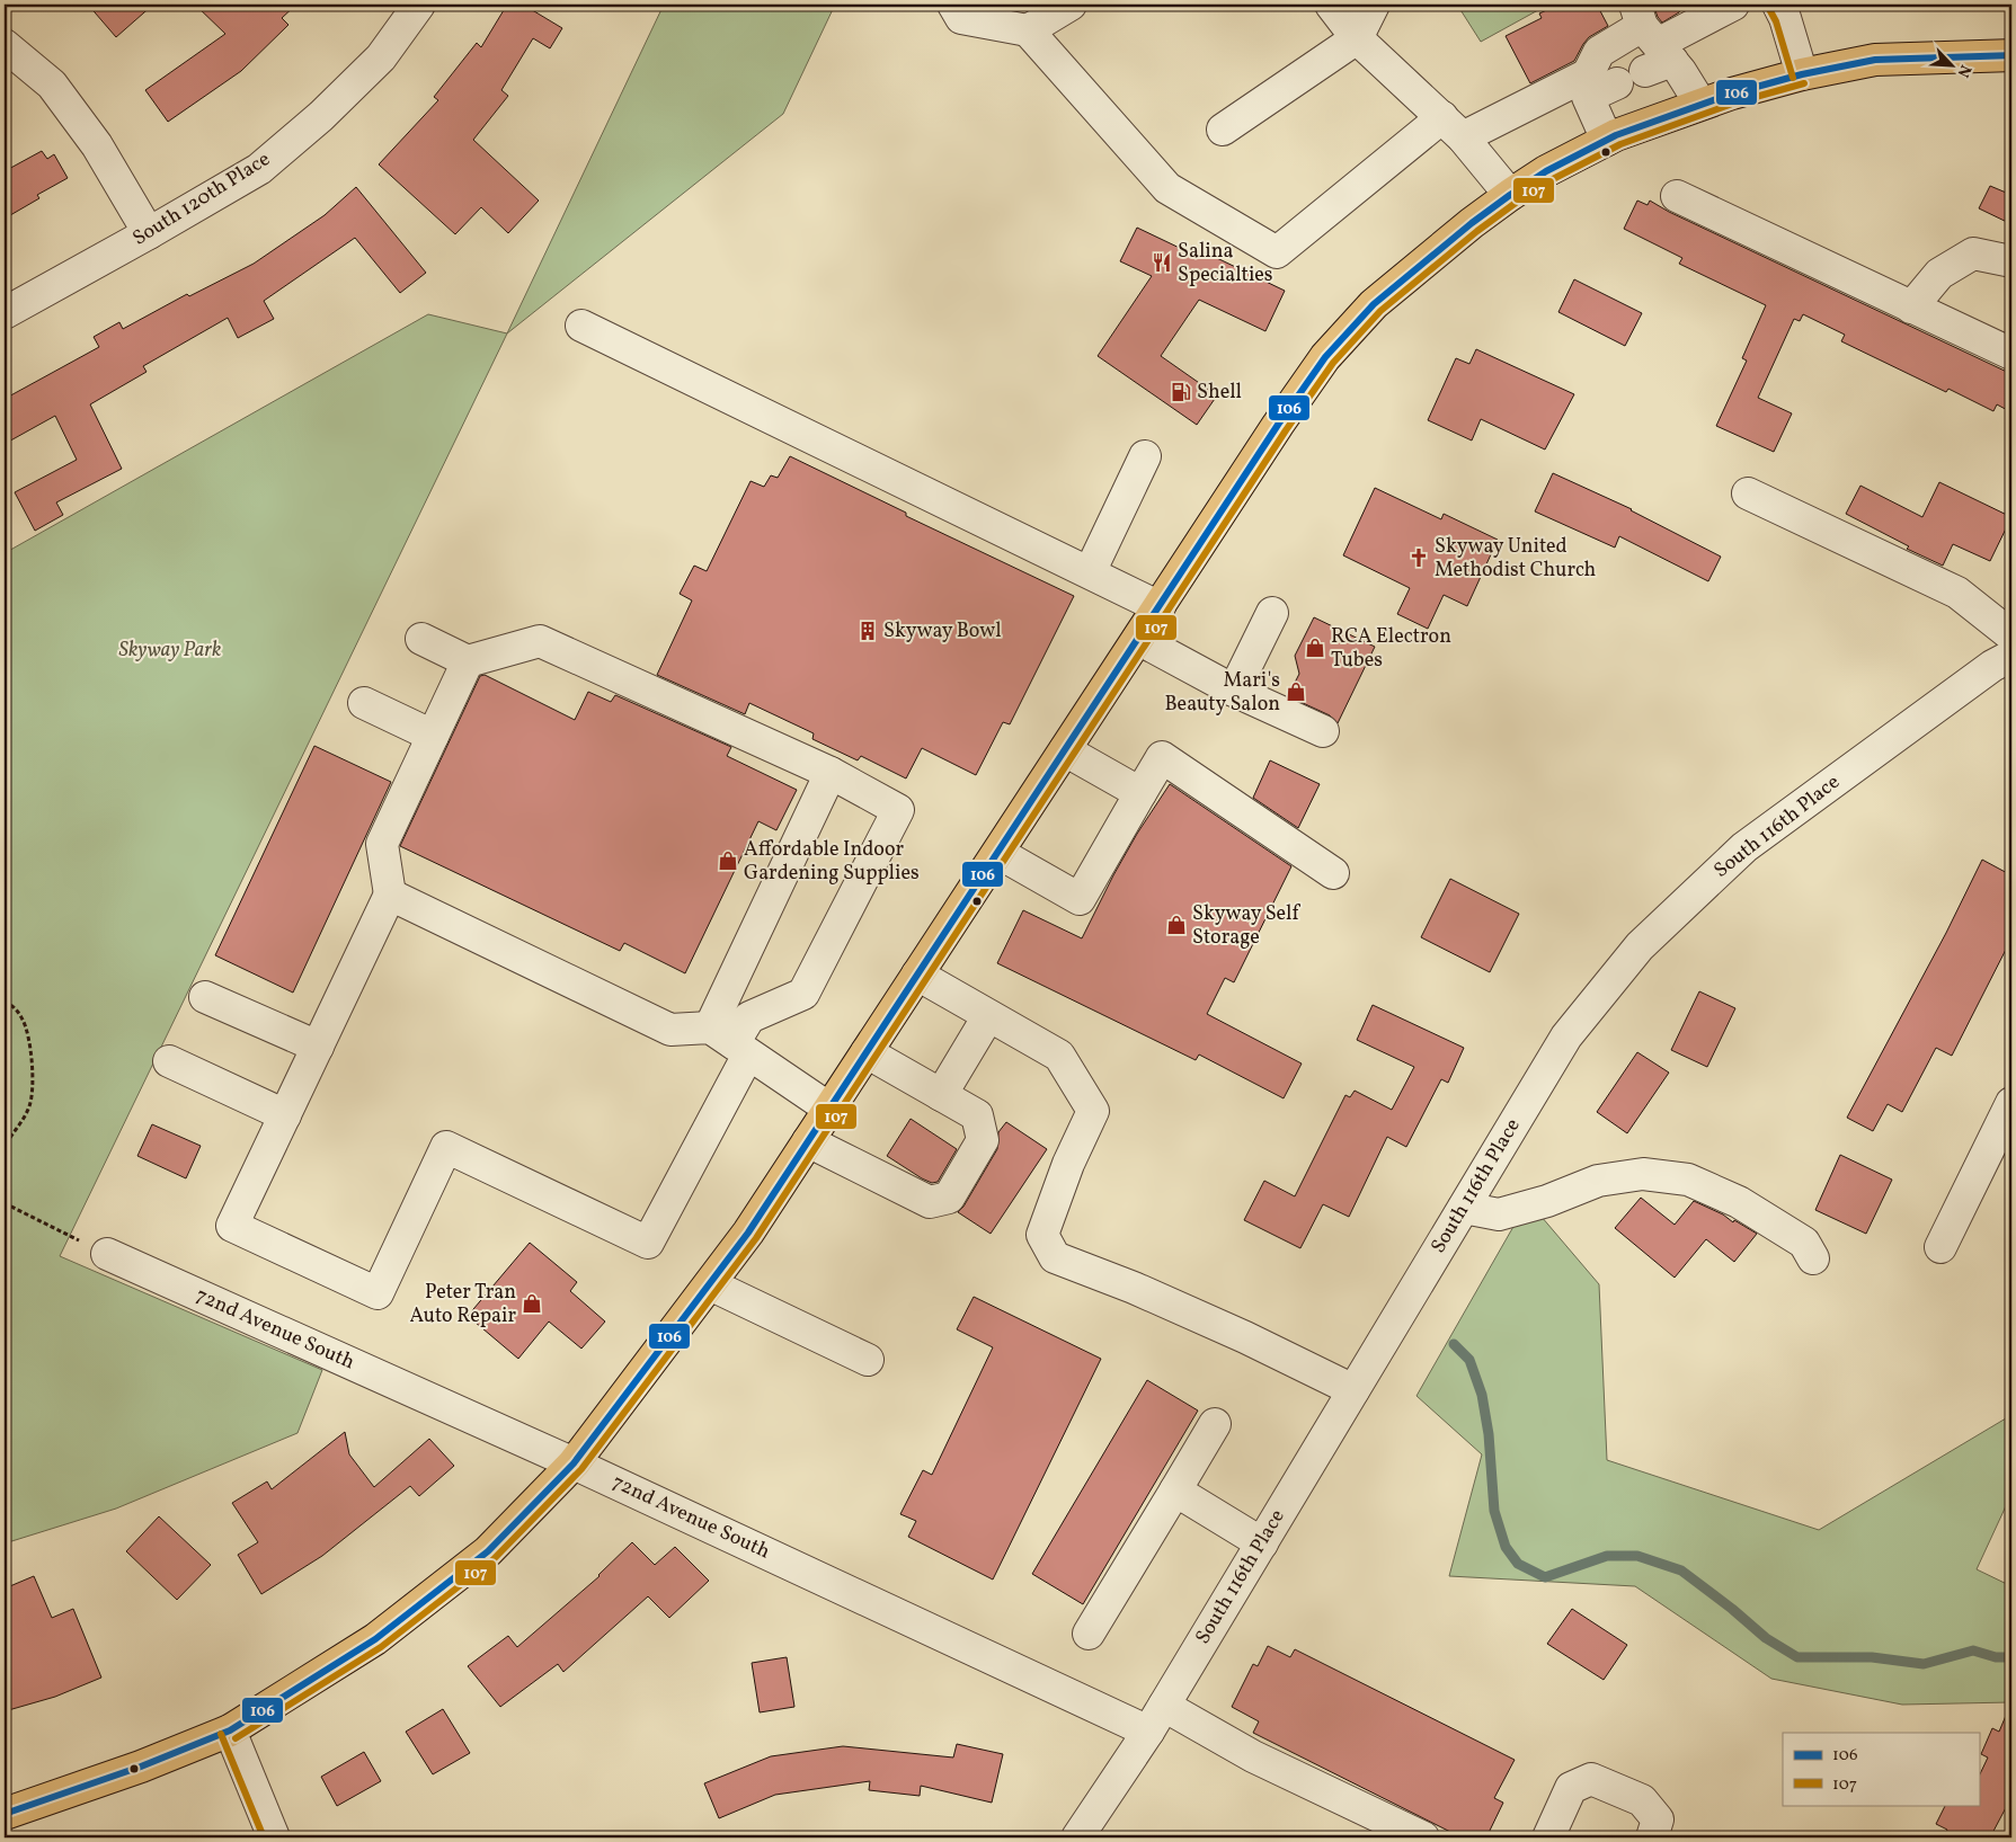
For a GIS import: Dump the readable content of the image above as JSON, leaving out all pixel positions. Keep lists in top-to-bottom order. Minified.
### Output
{"streets":{"street":["South 120th Place","South 116th Place","72nd Avenue South"]},"crossings":[["South 116th Place","72nd Avenue South"]],"parks":["Skyway Park"],"places":{"restaurant":["Salina Specialties"],"fuel station":["Shell"],"church":["Skyway United Methodist Church"],"building":["Skyway Bowl"],"shop":["RCA Electron Tubes","Mari's Beauty Salon","Affordable Indoor Gardening Supplies","Skyway Self Storage","Peter Tran Auto Repair"]},"lines":["transit line 107","transit line 106"],"legend":["106","107"],"north":"bottom right"}
